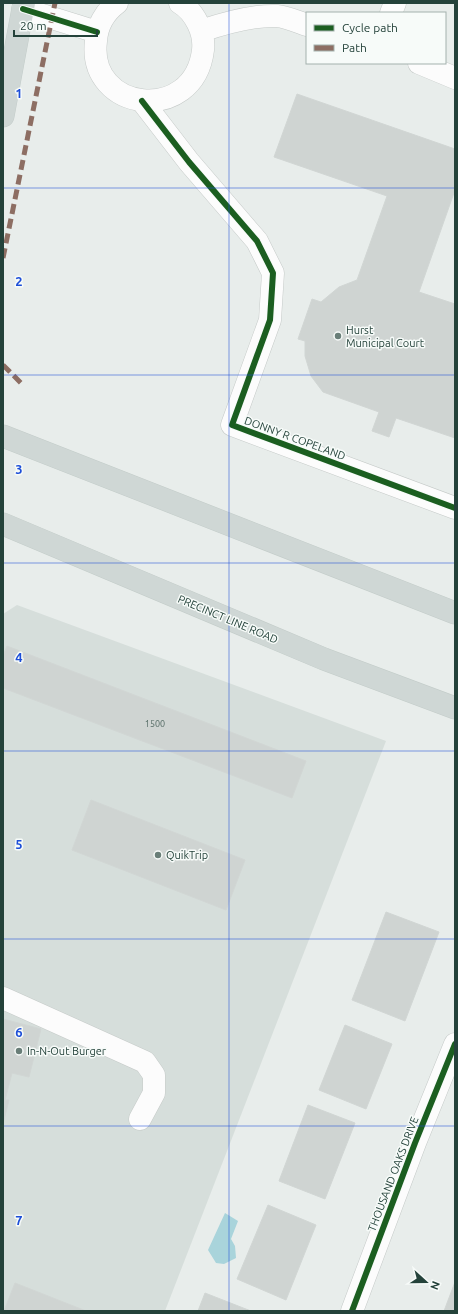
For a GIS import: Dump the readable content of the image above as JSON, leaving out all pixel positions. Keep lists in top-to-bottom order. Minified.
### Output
{"streets":{"main road":["PRECINCT LINE ROAD"],"street":["DONNY R COPELAND","THOUSAND OAKS DRIVE"]},"places":["Hurst Municipal Court","QuikTrip","In-N-Out Burger"],"house_numbers":["1500"],"legend":["Cycle path","Path"],"scale_bar":"20 m","north":"right","grid":{"rows":["1","2","3","4","5","6","7"]}}
